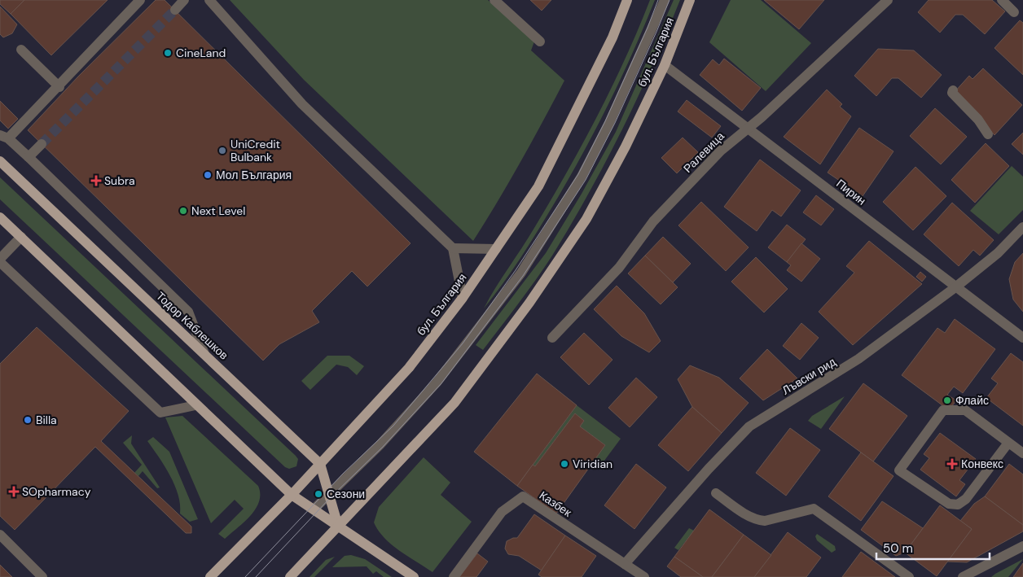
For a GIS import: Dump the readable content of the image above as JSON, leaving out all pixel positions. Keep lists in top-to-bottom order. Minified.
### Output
{"streets":{"main road":["бул. България","Тодор Каблешков"],"street":["Ралевица","Пирин","Лъвски рид","Казбек"]},"crossings":[["бул. България","Пирин"],["бул. България","Тодор Каблешков"],["Ралевица","Пирин"],["Пирин","Лъвски рид"],["Лъвски рид","Казбек"]],"places":{"other":["CineLand","UniCredit Bulbank","Мол България","Next Level","Флайс","Billa","Viridian","Сезони"],"health":["Subra","Конвекс","SOpharmacy"]},"scale_bar":"50 m"}
